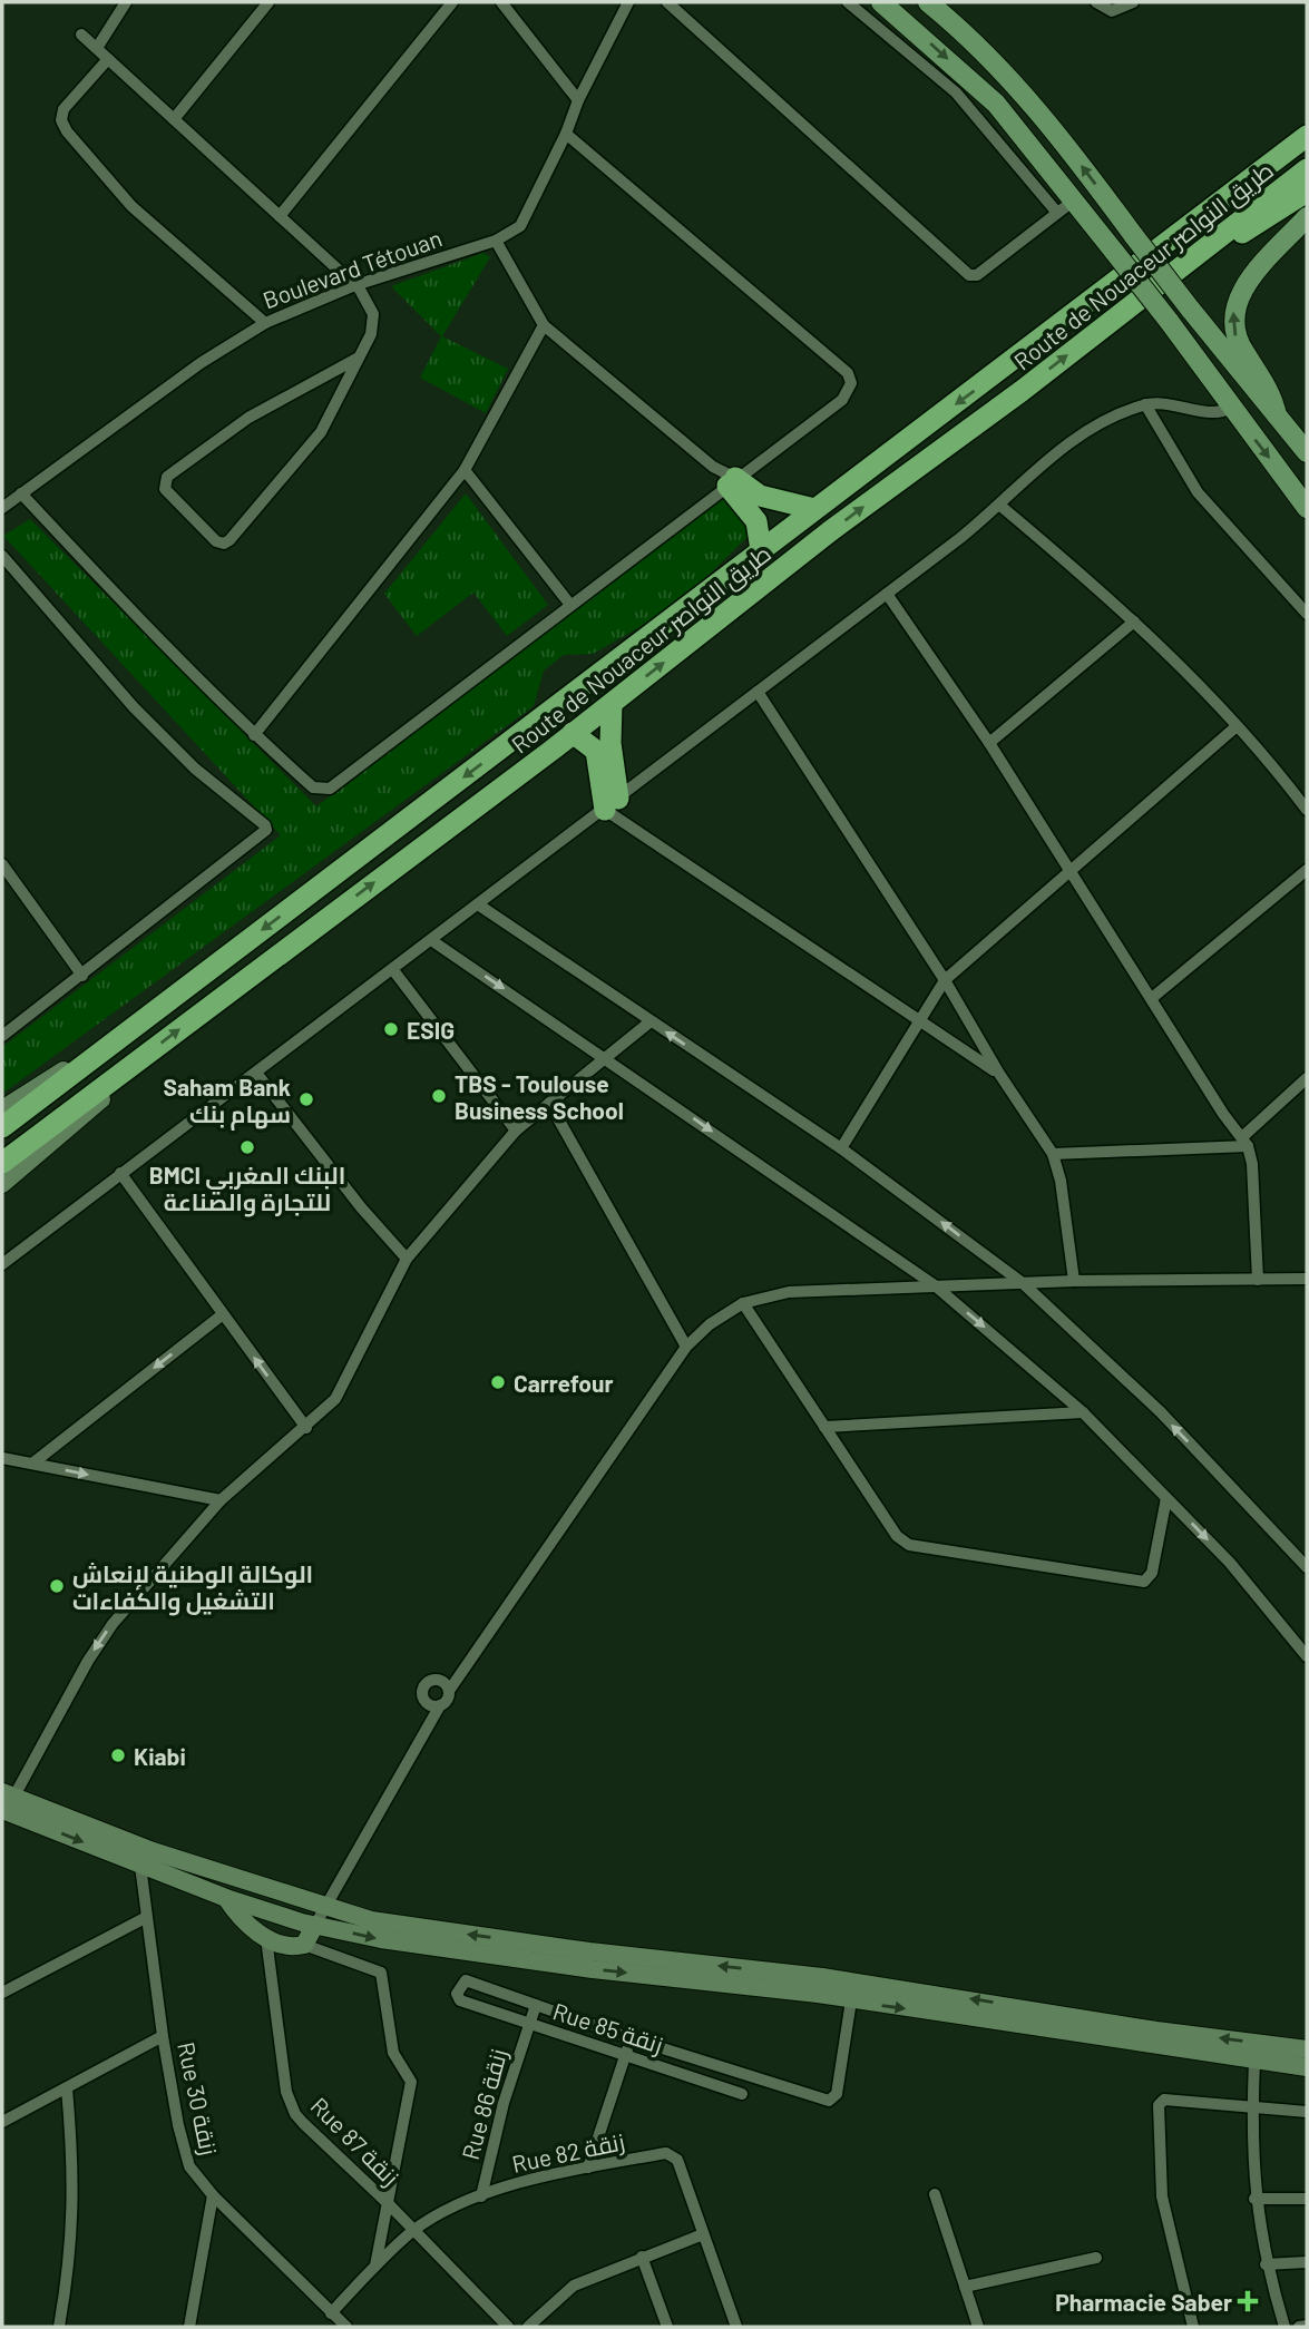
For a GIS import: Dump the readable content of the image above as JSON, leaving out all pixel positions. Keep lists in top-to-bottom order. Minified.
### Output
{"streets":{"highway":["Route de Nouaceur طريق النواصر"],"street":["Boulevard Tétouan","Rue 85 زنقة","Rue 30 زنقة","Rue 86 زنقة","Rue 87 زنقة","Rue 82 زنقة"]},"crossings":[["Rue 85 زنقة","Rue 86 زنقة"],["Rue 30 زنقة","Rue 82 زنقة"],["Rue 86 زنقة","Rue 82 زنقة"],["Rue 87 زنقة","Rue 82 زنقة"]],"places":{"other":["ESIG","TBS - Toulouse Business School","Saham Bank سهام بنك","BMCI البنك المغربي للتجارة والصناعة","Carrefour","الوكالة الوطنية لإنعاش التشغيل والكفاءات","Kiabi"],"health":["Pharmacie Saber"]}}
